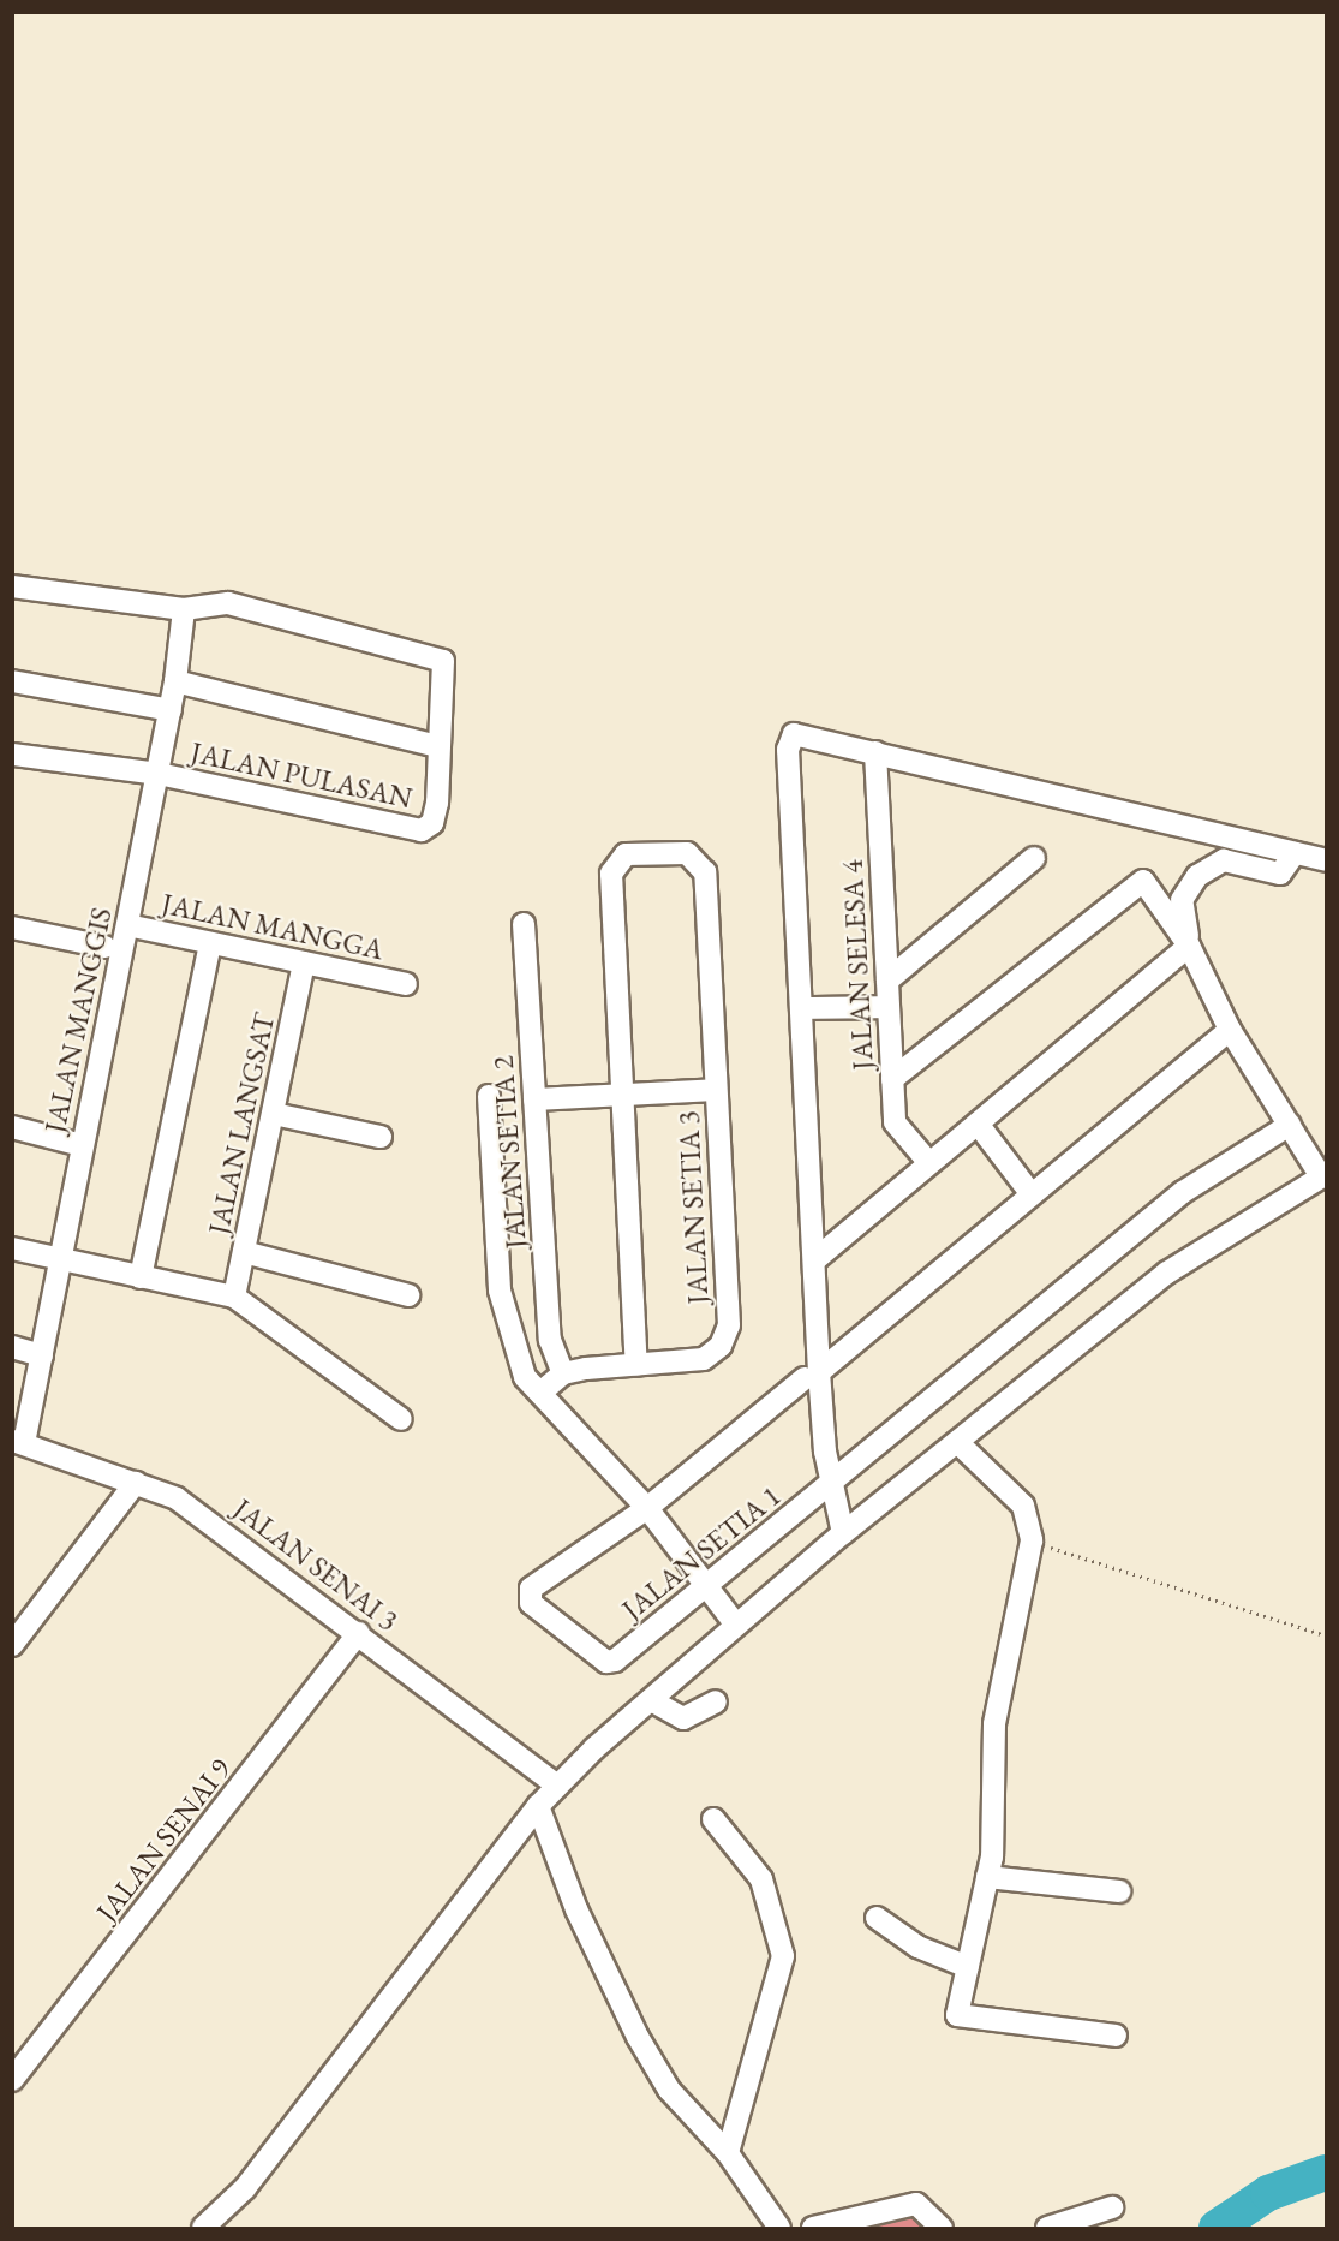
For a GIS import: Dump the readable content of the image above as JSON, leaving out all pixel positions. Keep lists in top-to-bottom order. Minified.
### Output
{"streets":{"street":["JALAN PULASAN","JALAN MANGGA","JALAN SELESA 4","JALAN MANGGIS","JALAN LANGSAT","JALAN SETIA 2","JALAN SETIA 3","JALAN SETIA 1","JALAN SENAI 3","JALAN SENAI 9"]},"crossings":[["JALAN PULASAN","JALAN MANGGIS"],["JALAN MANGGA","JALAN MANGGIS"],["JALAN MANGGA","JALAN LANGSAT"],["JALAN MANGGIS","JALAN SENAI 3"],["JALAN SETIA 2","JALAN SETIA 3"],["JALAN SENAI 3","JALAN SENAI 9"]]}
